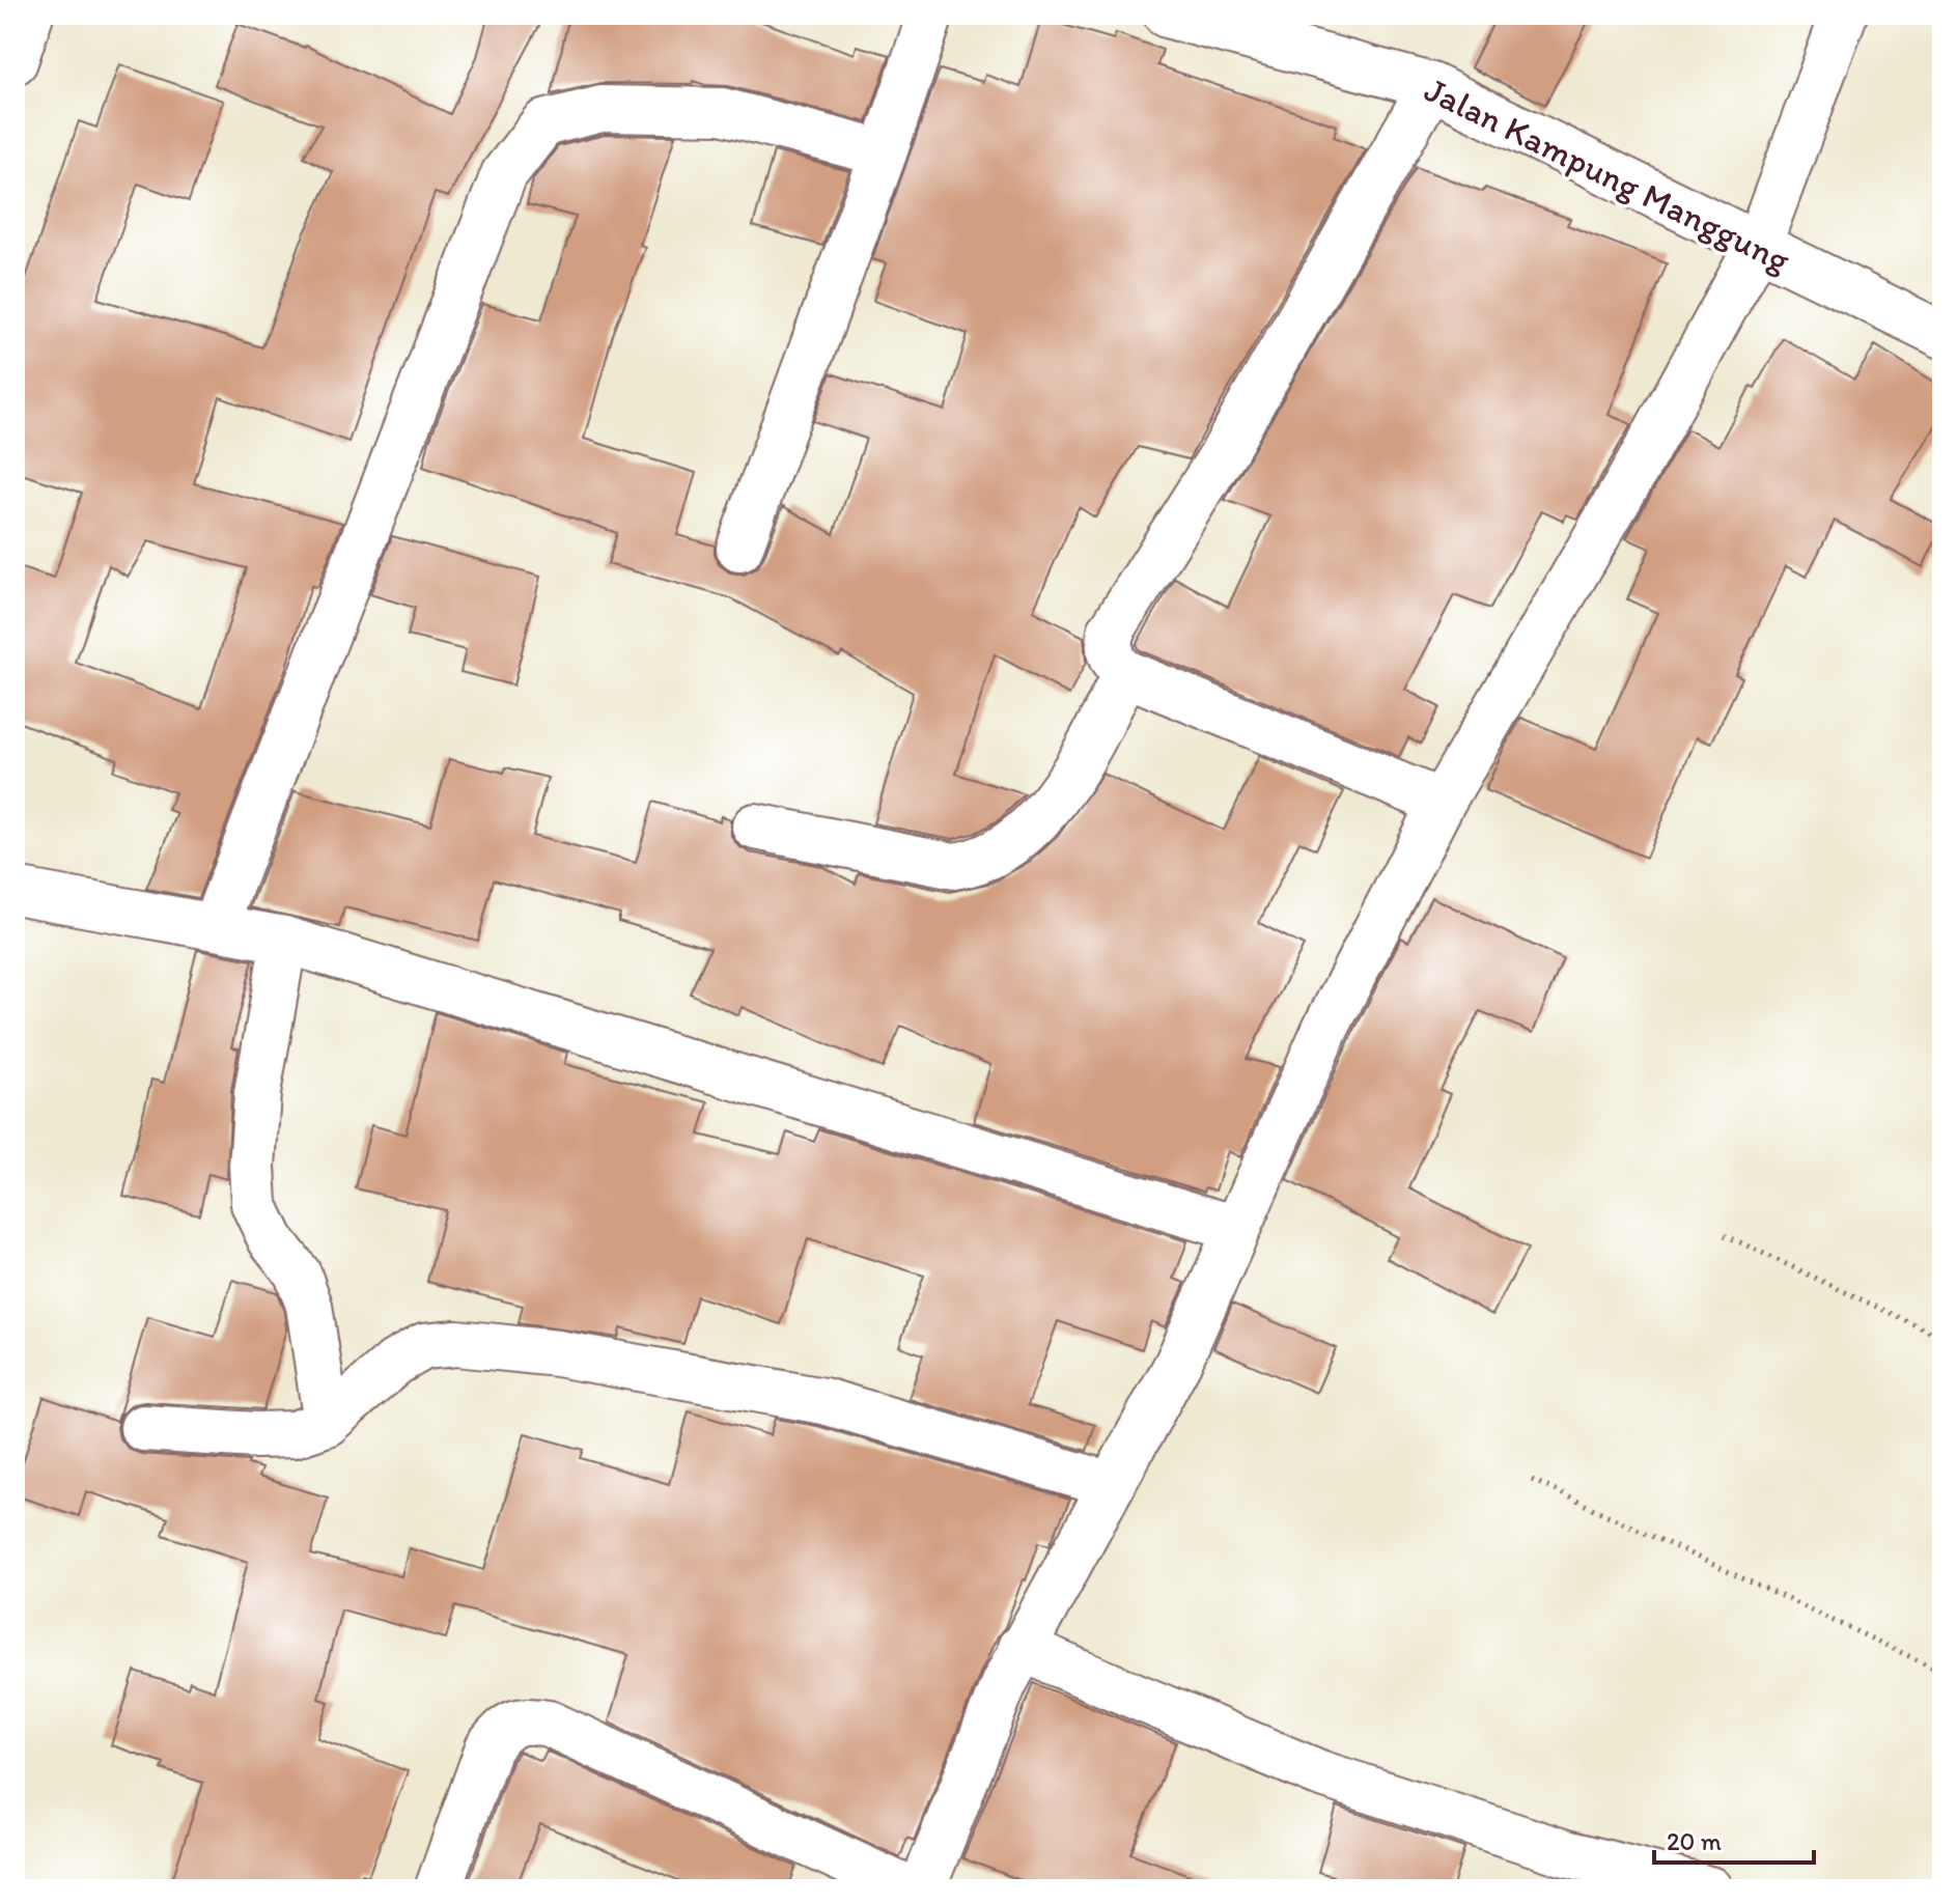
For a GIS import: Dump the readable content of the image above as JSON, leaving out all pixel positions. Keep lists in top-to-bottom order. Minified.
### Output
{"streets":{"street":["Jalan Kampung Manggung"]},"scale_bar":"20 m"}
